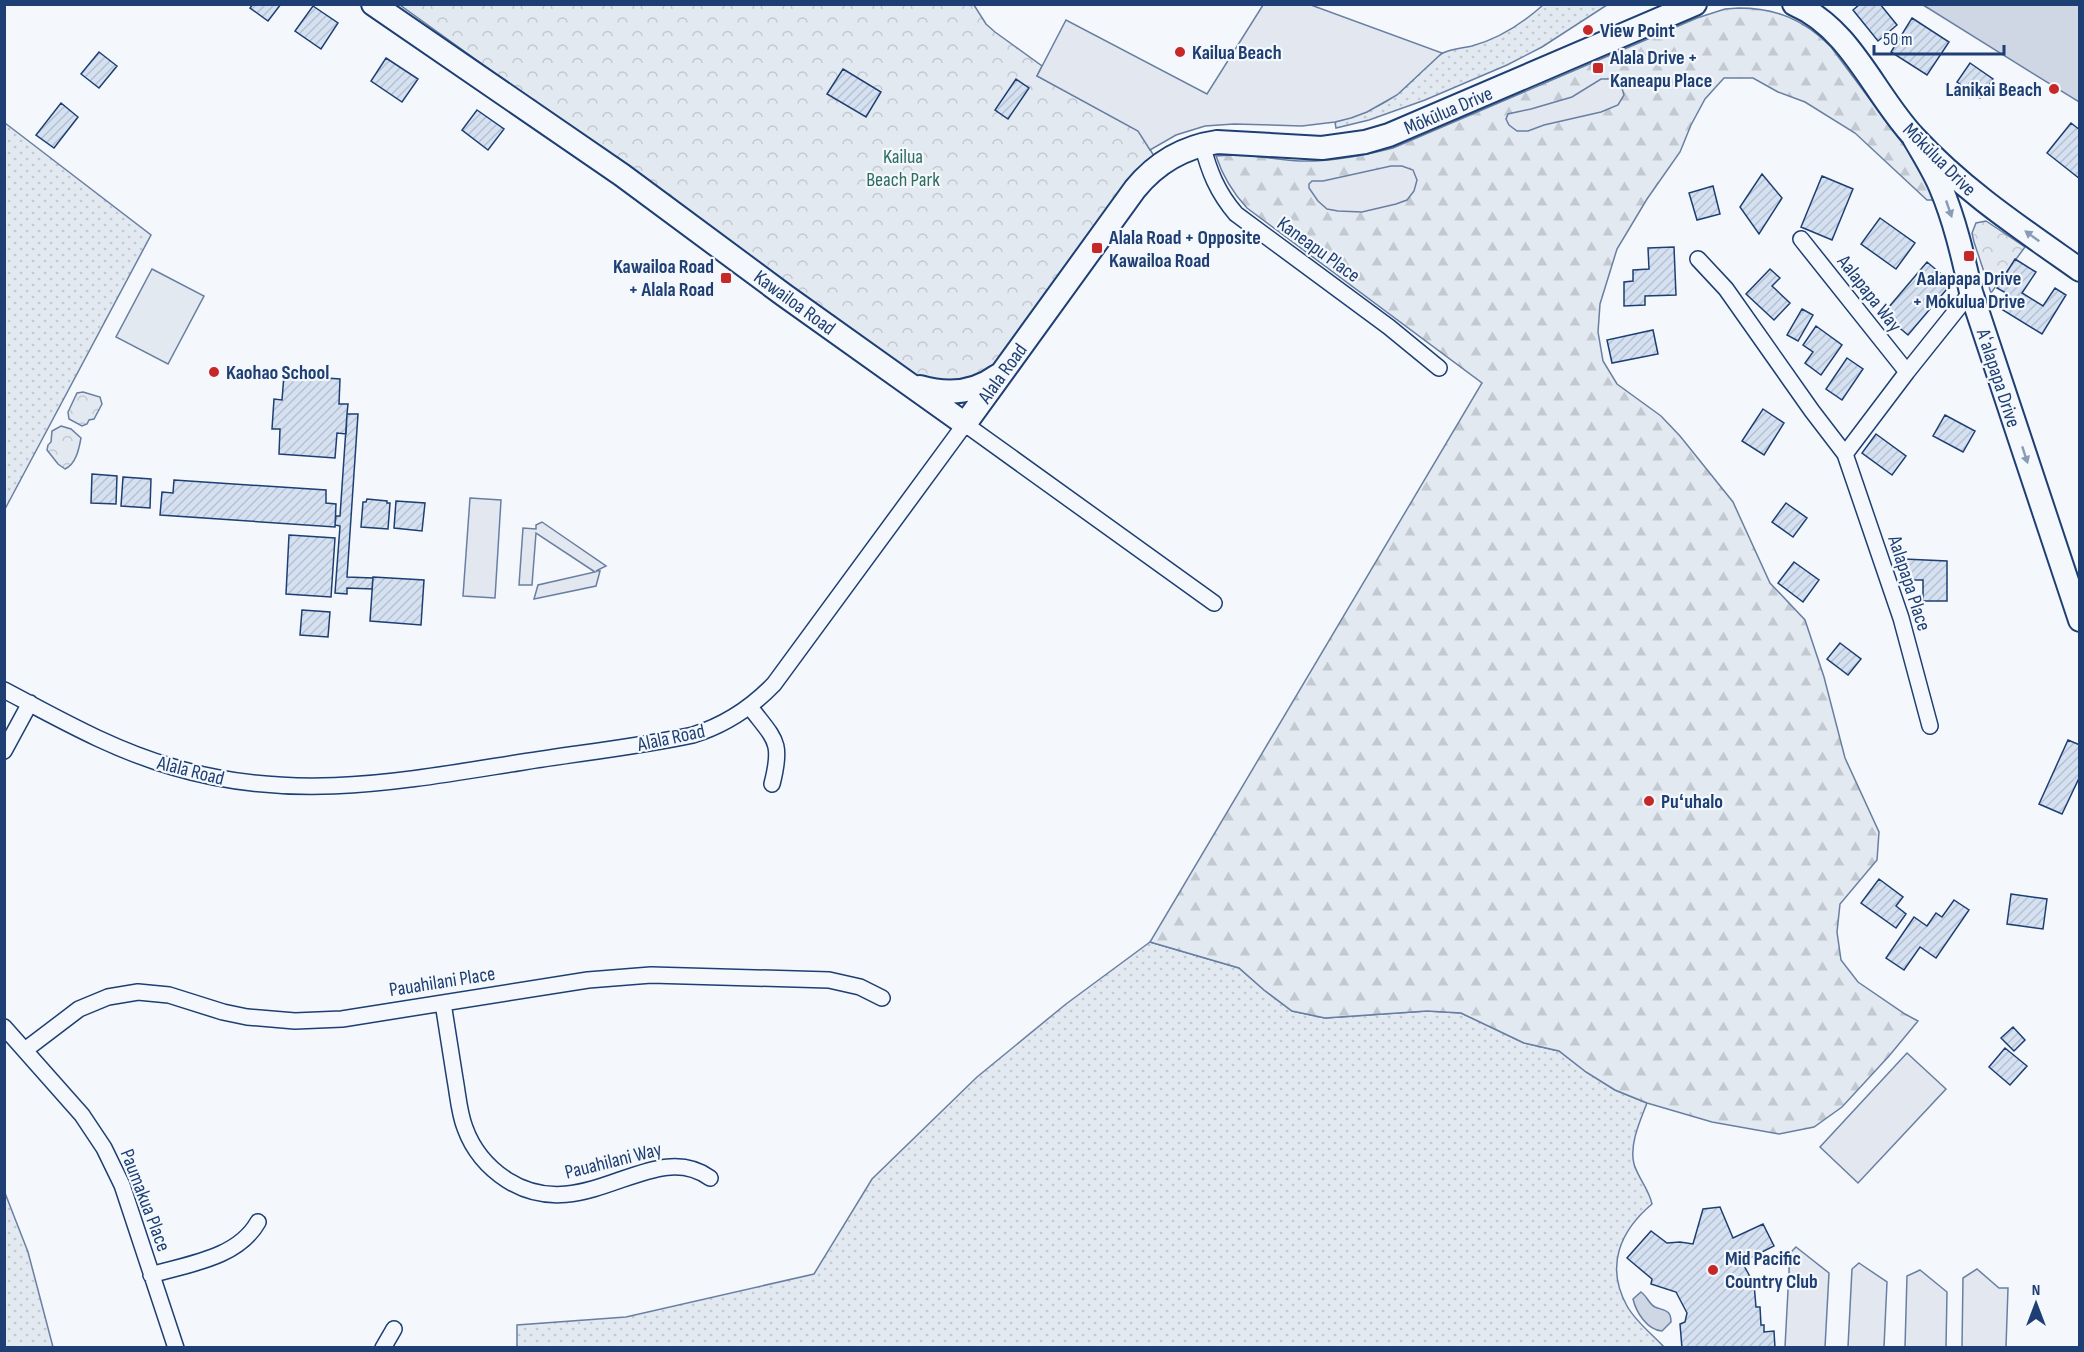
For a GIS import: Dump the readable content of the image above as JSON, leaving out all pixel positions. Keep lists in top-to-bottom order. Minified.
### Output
{"streets":{"street":["Mōkūlua Drive","Kaneapu Place","Aalapapa Way","Kawailoa Road","Alala Road","Aʻalapapa Drive","Aalapapa Place","Pauahilani Place","Pauahilani Way","Paumakua Place"]},"crossings":[["Mōkūlua Drive","Kaneapu Place"],["Mōkūlua Drive","Alala Road"],["Mōkūlua Drive","Aʻalapapa Drive"],["Kaneapu Place","Alala Road"],["Kawailoa Road","Alala Road"],["Pauahilani Place","Pauahilani Way"],["Pauahilani Place","Paumakua Place"]],"one_way":["Aʻalapapa Drive"],"parks":["Kailua Beach Park"],"places":{"other":["View Point","Kailua Beach","Lanikai Beach","Kaohao School","Puʻuhalo","Mid Pacific Country Club"],"transit":["Alala Drive + Kaneapu Place","Alala Road + Opposite Kawailoa Road","Aalapapa Drive + Mokulua Drive","Kawailoa Road + Alala Road"]},"scale_bar":"50 m","north":"top"}
